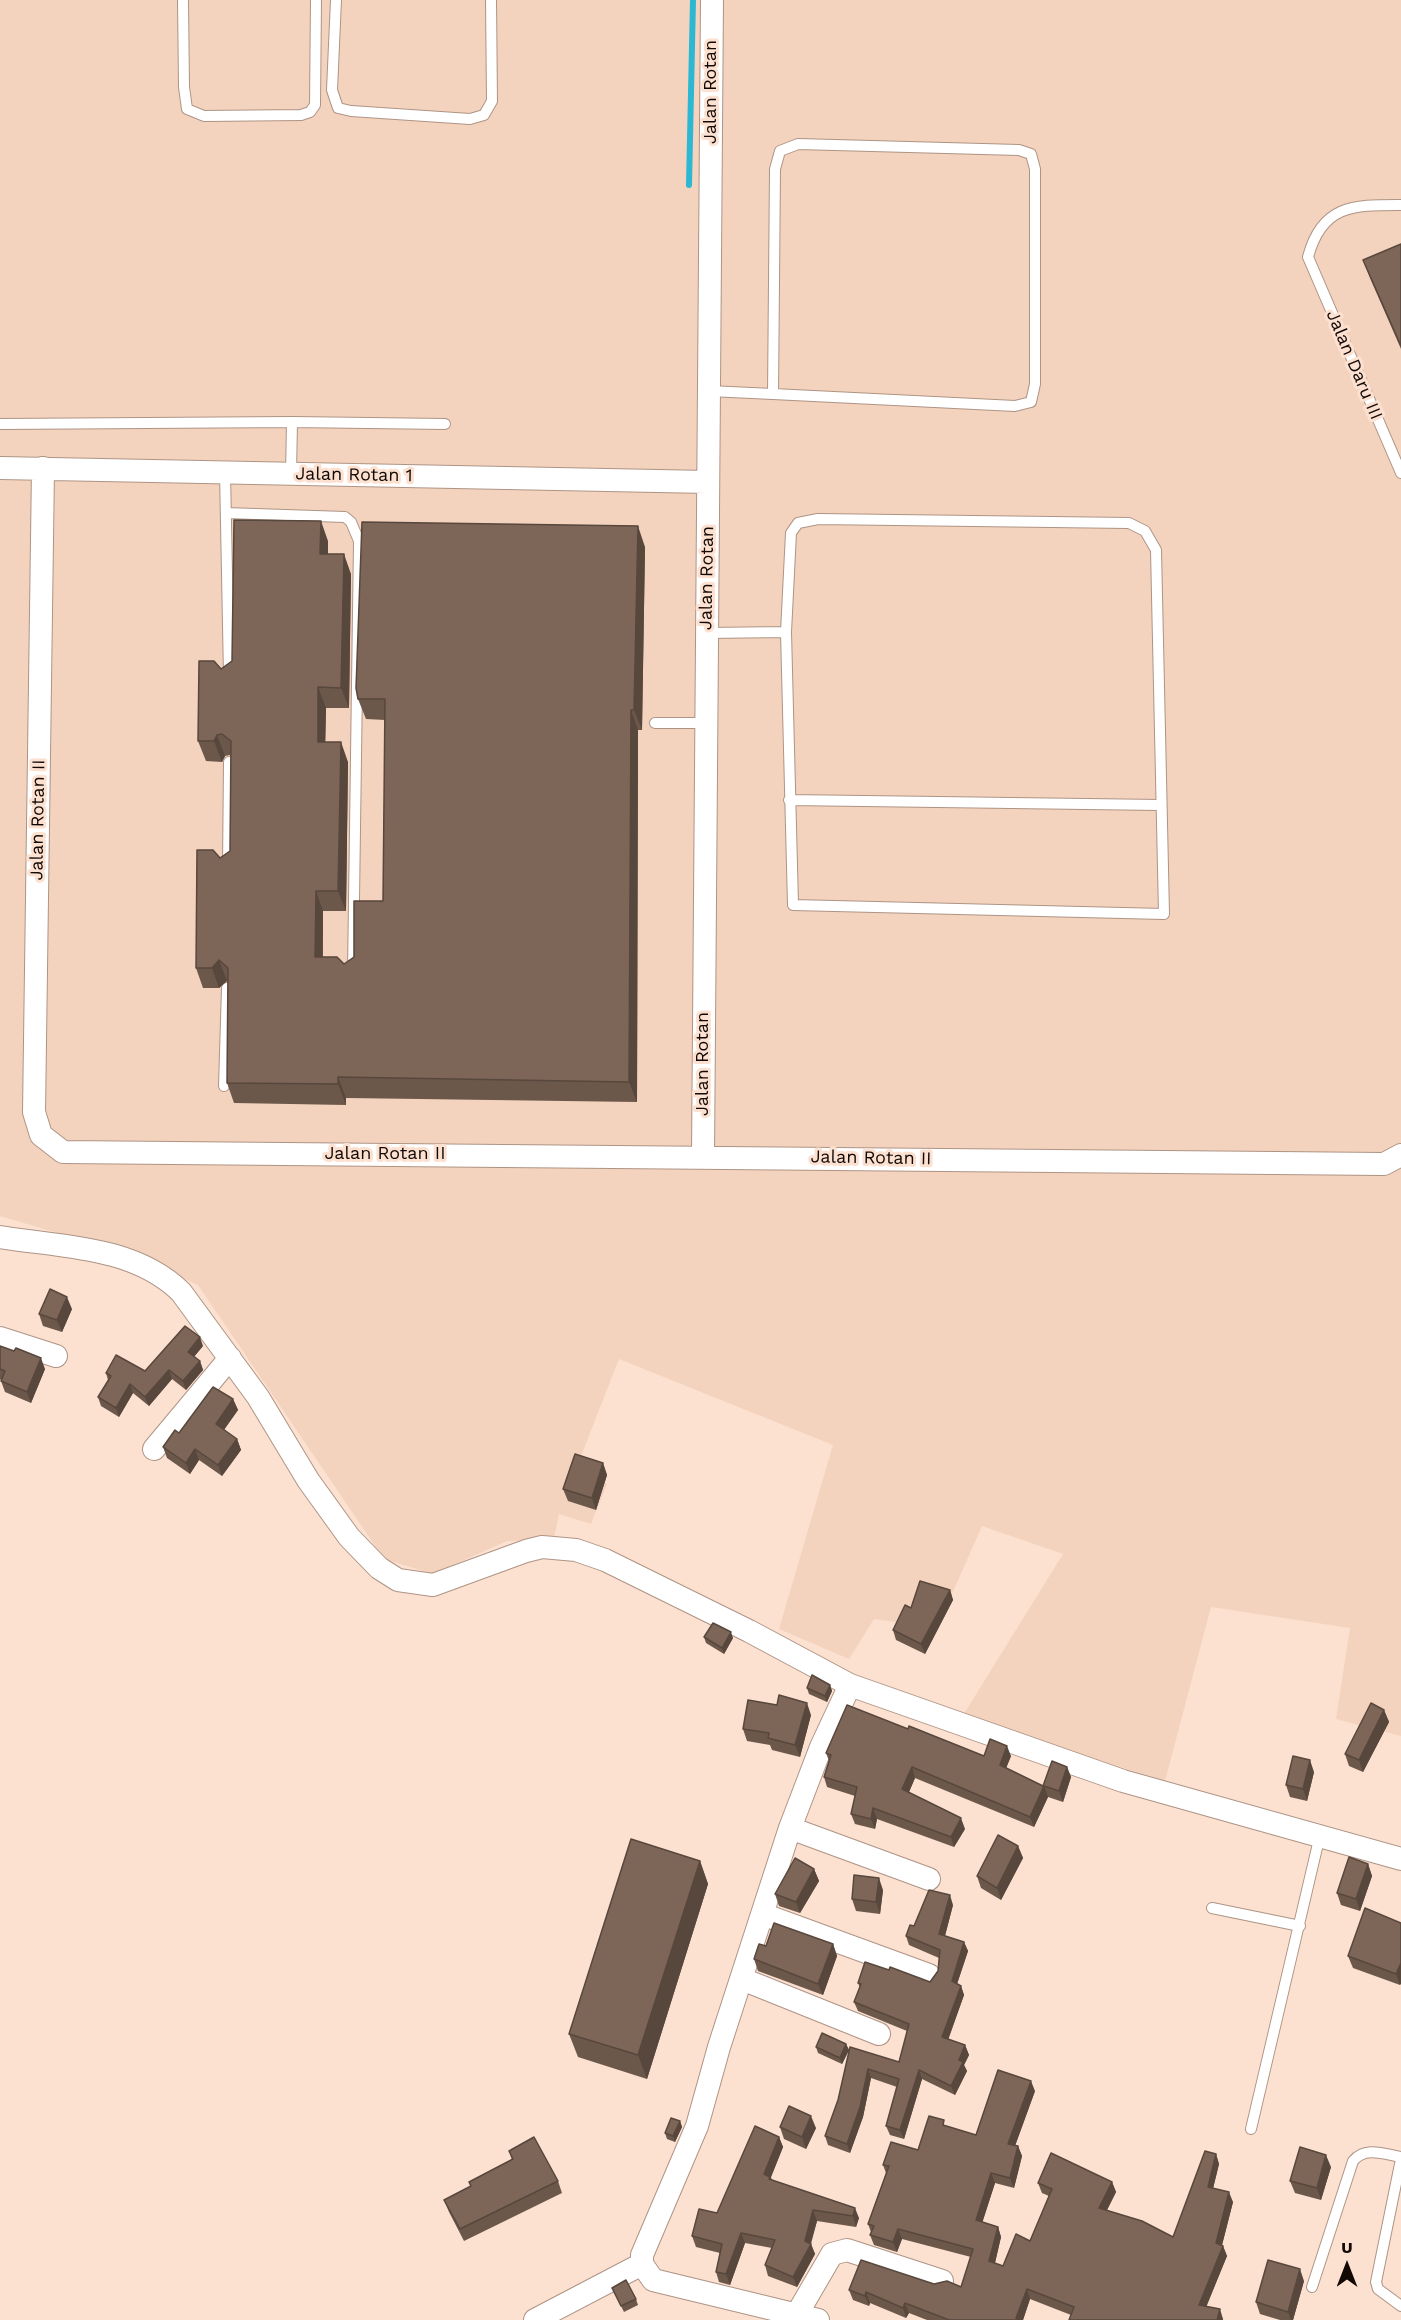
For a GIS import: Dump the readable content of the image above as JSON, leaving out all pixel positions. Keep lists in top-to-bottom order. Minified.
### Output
{"streets":{"street":["Jalan Rotan","Jalan Rotan 1","Jalan Rotan II"],"lane":["Jalan Daru III"]},"crossings":[["Jalan Rotan","Jalan Rotan 1"],["Jalan Rotan","Jalan Rotan II"],["Jalan Rotan 1","Jalan Rotan II"]],"north":"top"}
